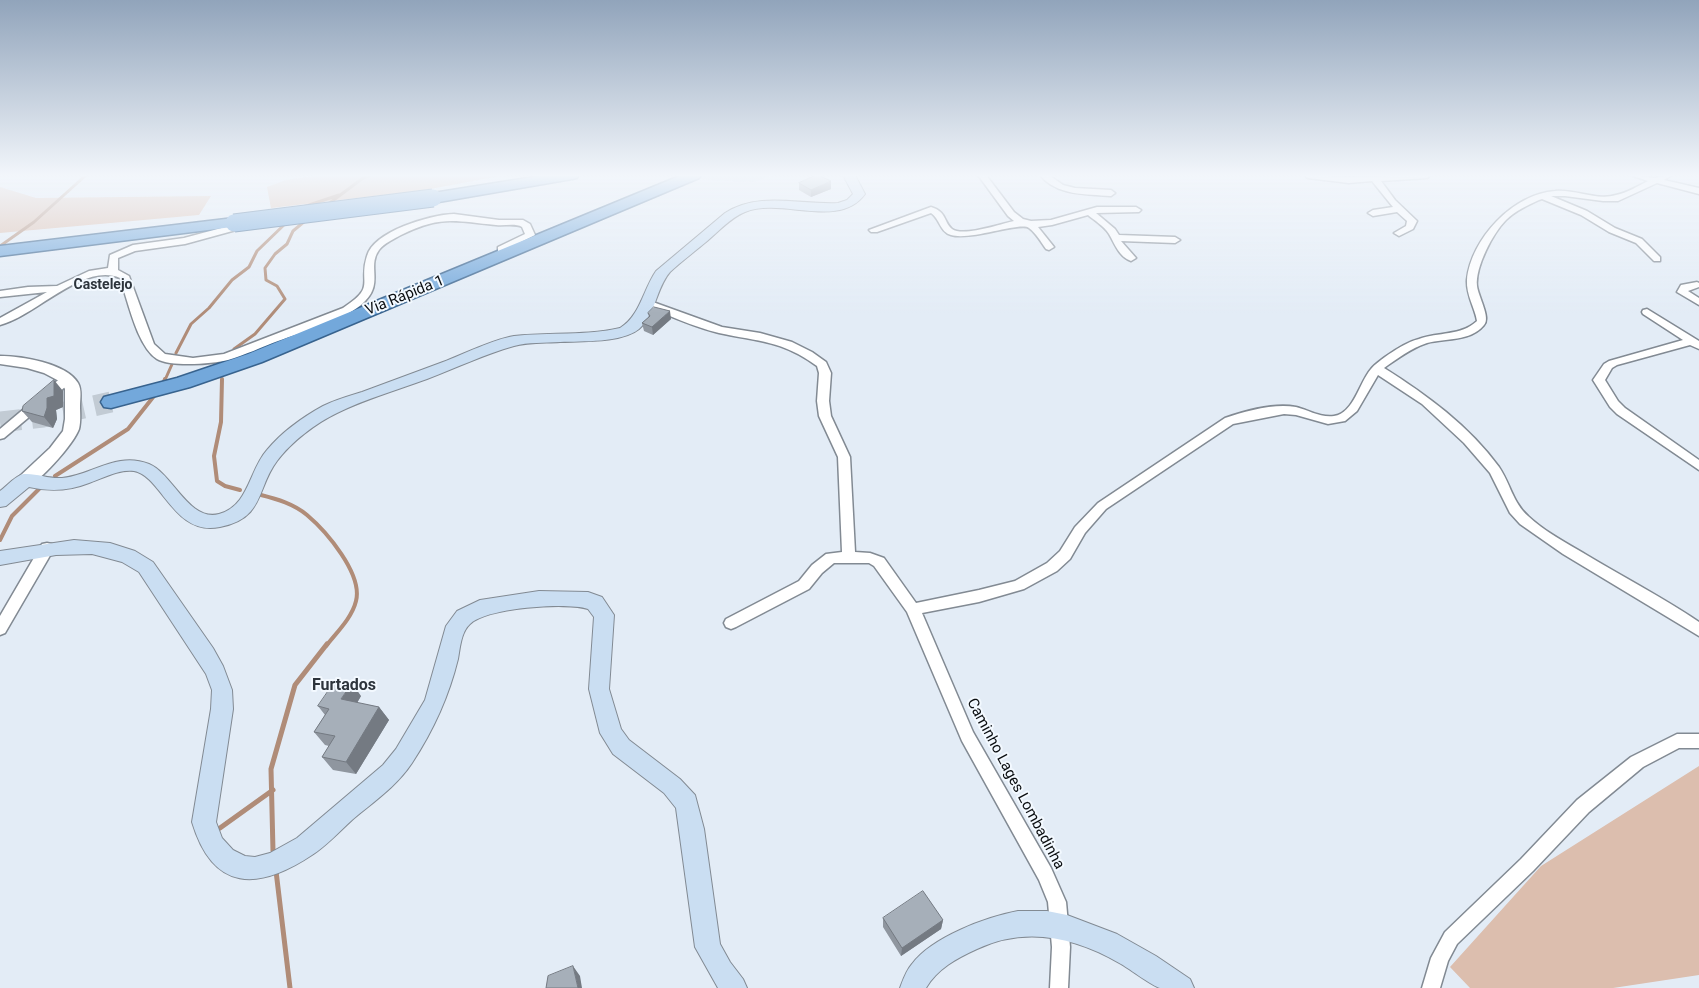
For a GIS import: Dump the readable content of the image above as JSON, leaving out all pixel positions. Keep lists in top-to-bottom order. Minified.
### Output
{"streets":{"highway":["Via Rápida 1"],"street":["Caminho Lages Lombadinha"]},"districts":["Castelejo","Furtados"]}
